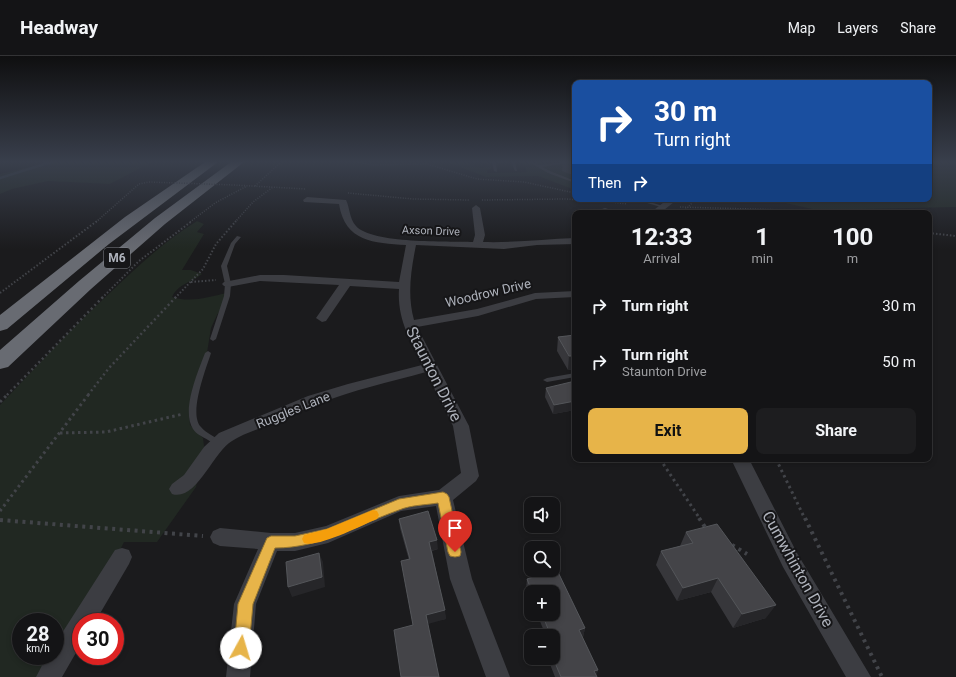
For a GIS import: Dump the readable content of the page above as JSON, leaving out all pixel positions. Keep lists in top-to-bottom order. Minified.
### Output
{"streets":{"highway":["M6"],"street":["Axson Drive","Woodrow Drive","Staunton Drive","Ruggles Lane","Cumwhinton Drive"]},"crossings":[["Axson Drive","Staunton Drive"],["Woodrow Drive","Staunton Drive"],["Staunton Drive","Ruggles Lane"]],"page":{"header":"Headway","nav":["Map","Layers","Share"],"turn":["30 m","Turn right"],"then":"Then","eta":["12:33","Arrival","1","min","100","m"],"list":[{"name":"Turn right","value":"30 m"},{"name":"Turn right","note":"Staunton Drive","value":"50 m"}],"buttons":["Exit","Share"],"map_buttons":["+","−"],"speed":"28 km/h","limit":"30"}}
